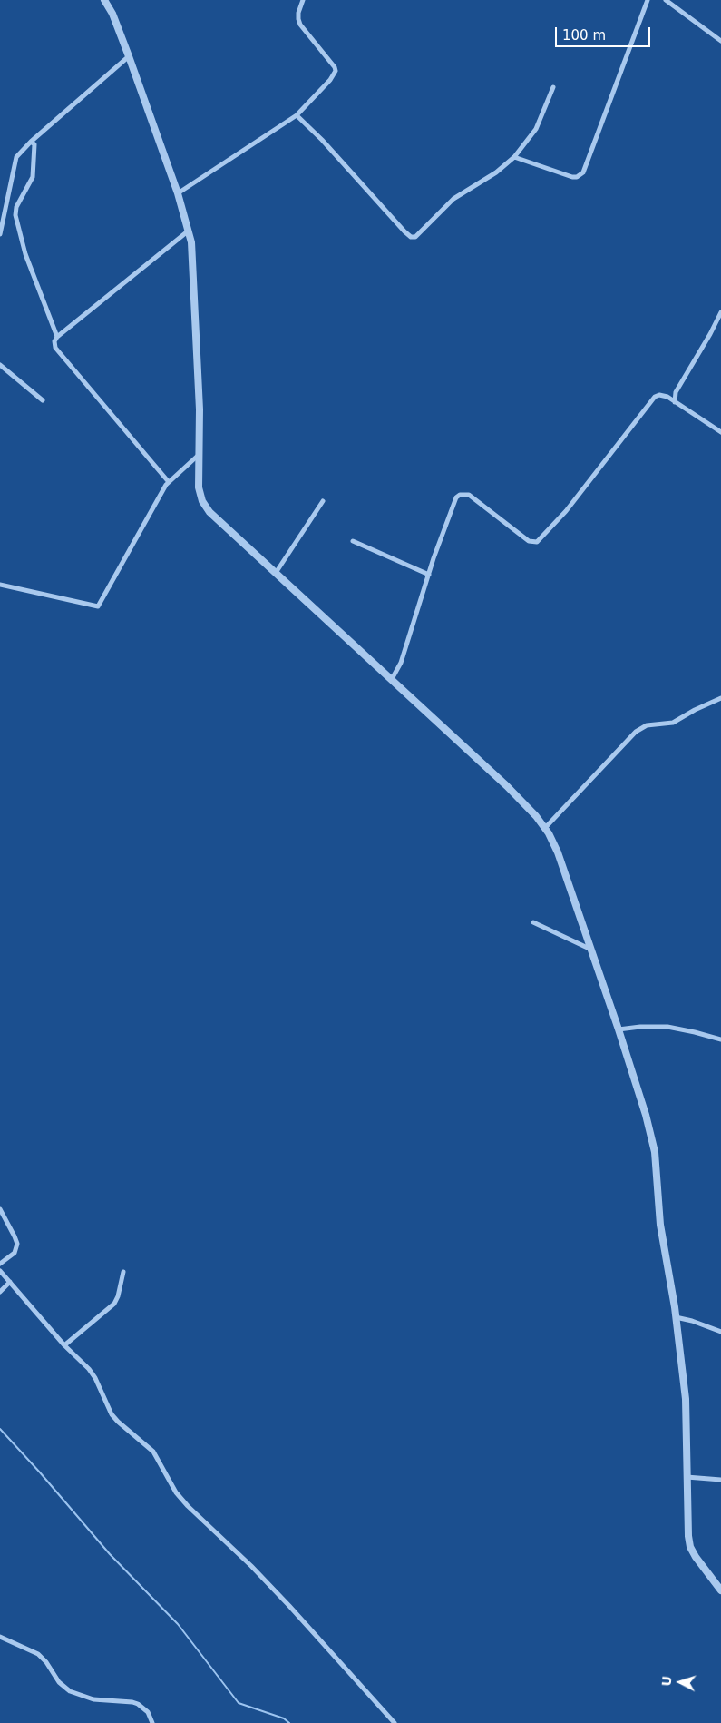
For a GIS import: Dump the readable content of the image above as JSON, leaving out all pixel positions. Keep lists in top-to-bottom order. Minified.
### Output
{"scale_bar":"100 m","north":"left"}
